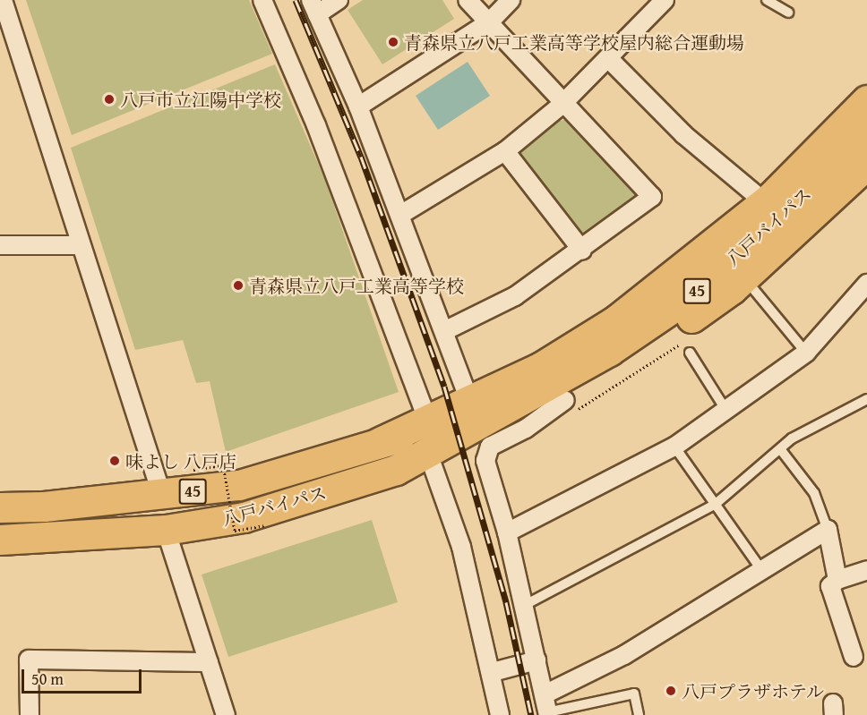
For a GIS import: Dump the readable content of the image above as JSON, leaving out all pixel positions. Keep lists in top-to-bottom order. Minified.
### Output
{"streets":{"highway":["八戸バイパス","45"]},"places":["青森県立八戸工業高等学校屋内総合運動場","八戸市立江陽中学校","青森県立八戸工業高等学校","味よし 八戸店","八戸プラザホテル"],"scale_bar":"50 m"}
